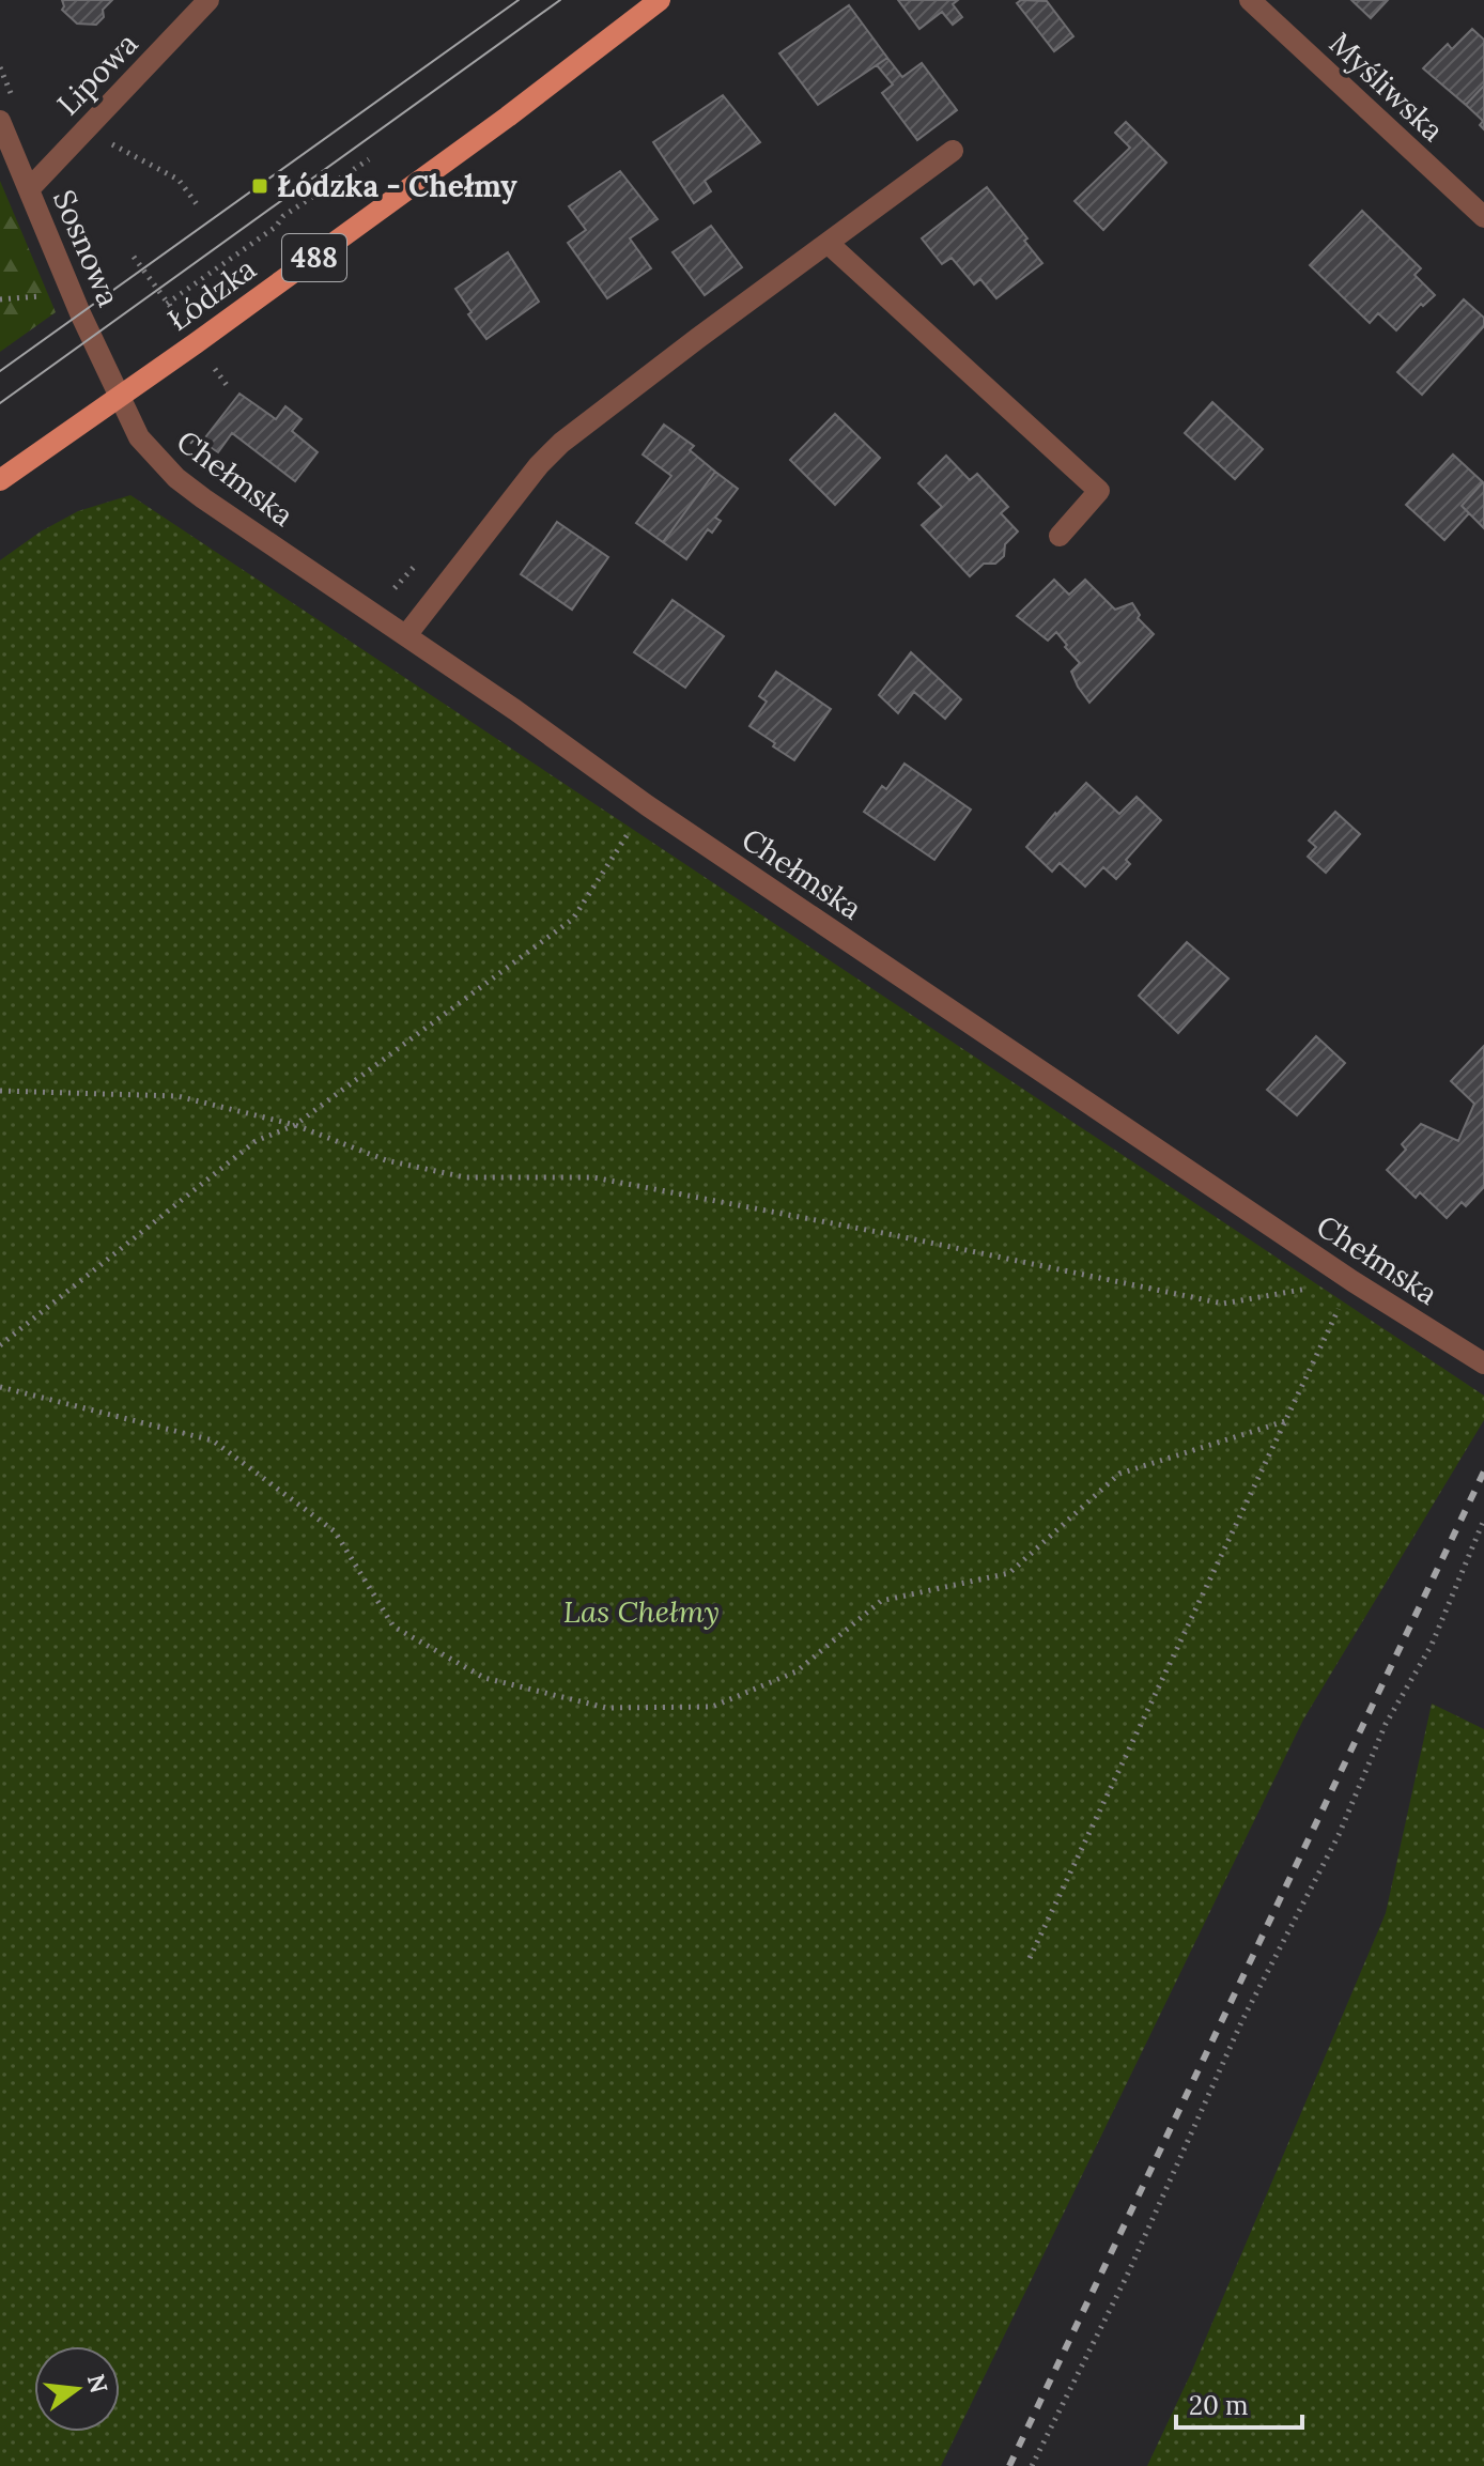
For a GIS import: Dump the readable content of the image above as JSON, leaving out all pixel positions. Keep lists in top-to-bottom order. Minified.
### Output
{"streets":{"main road":["488","Łódzka"],"street":["Lipowa","Myśliwska","Sosnowa","Chełmska"]},"crossings":[["Lipowa","Sosnowa"],["Sosnowa","Łódzka"],["Sosnowa","Chełmska"],["Łódzka","Chełmska"]],"parks":["Las Chełmy"],"places":{"transit":["Łódzka - Chełmy"]},"scale_bar":"20 m","north":"right"}
